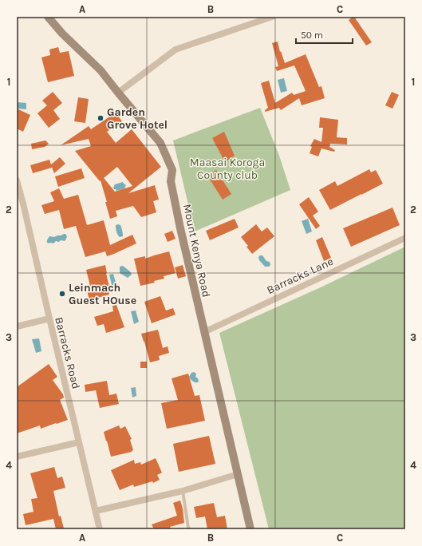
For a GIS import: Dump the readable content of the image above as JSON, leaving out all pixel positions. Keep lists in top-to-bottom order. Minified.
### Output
{"streets":{"main road":["Mount Kenya Road"],"street":["Barracks Lane","Barracks Road"]},"crossings":[["Mount Kenya Road","Barracks Lane"]],"parks":["Maasai Koroga County club"],"places":["Garden Grove Hotel","Leinmach Guest HOuse"],"scale_bar":"50 m","grid":{"columns":["A","B","C"],"rows":["1","2","3","4"]}}
